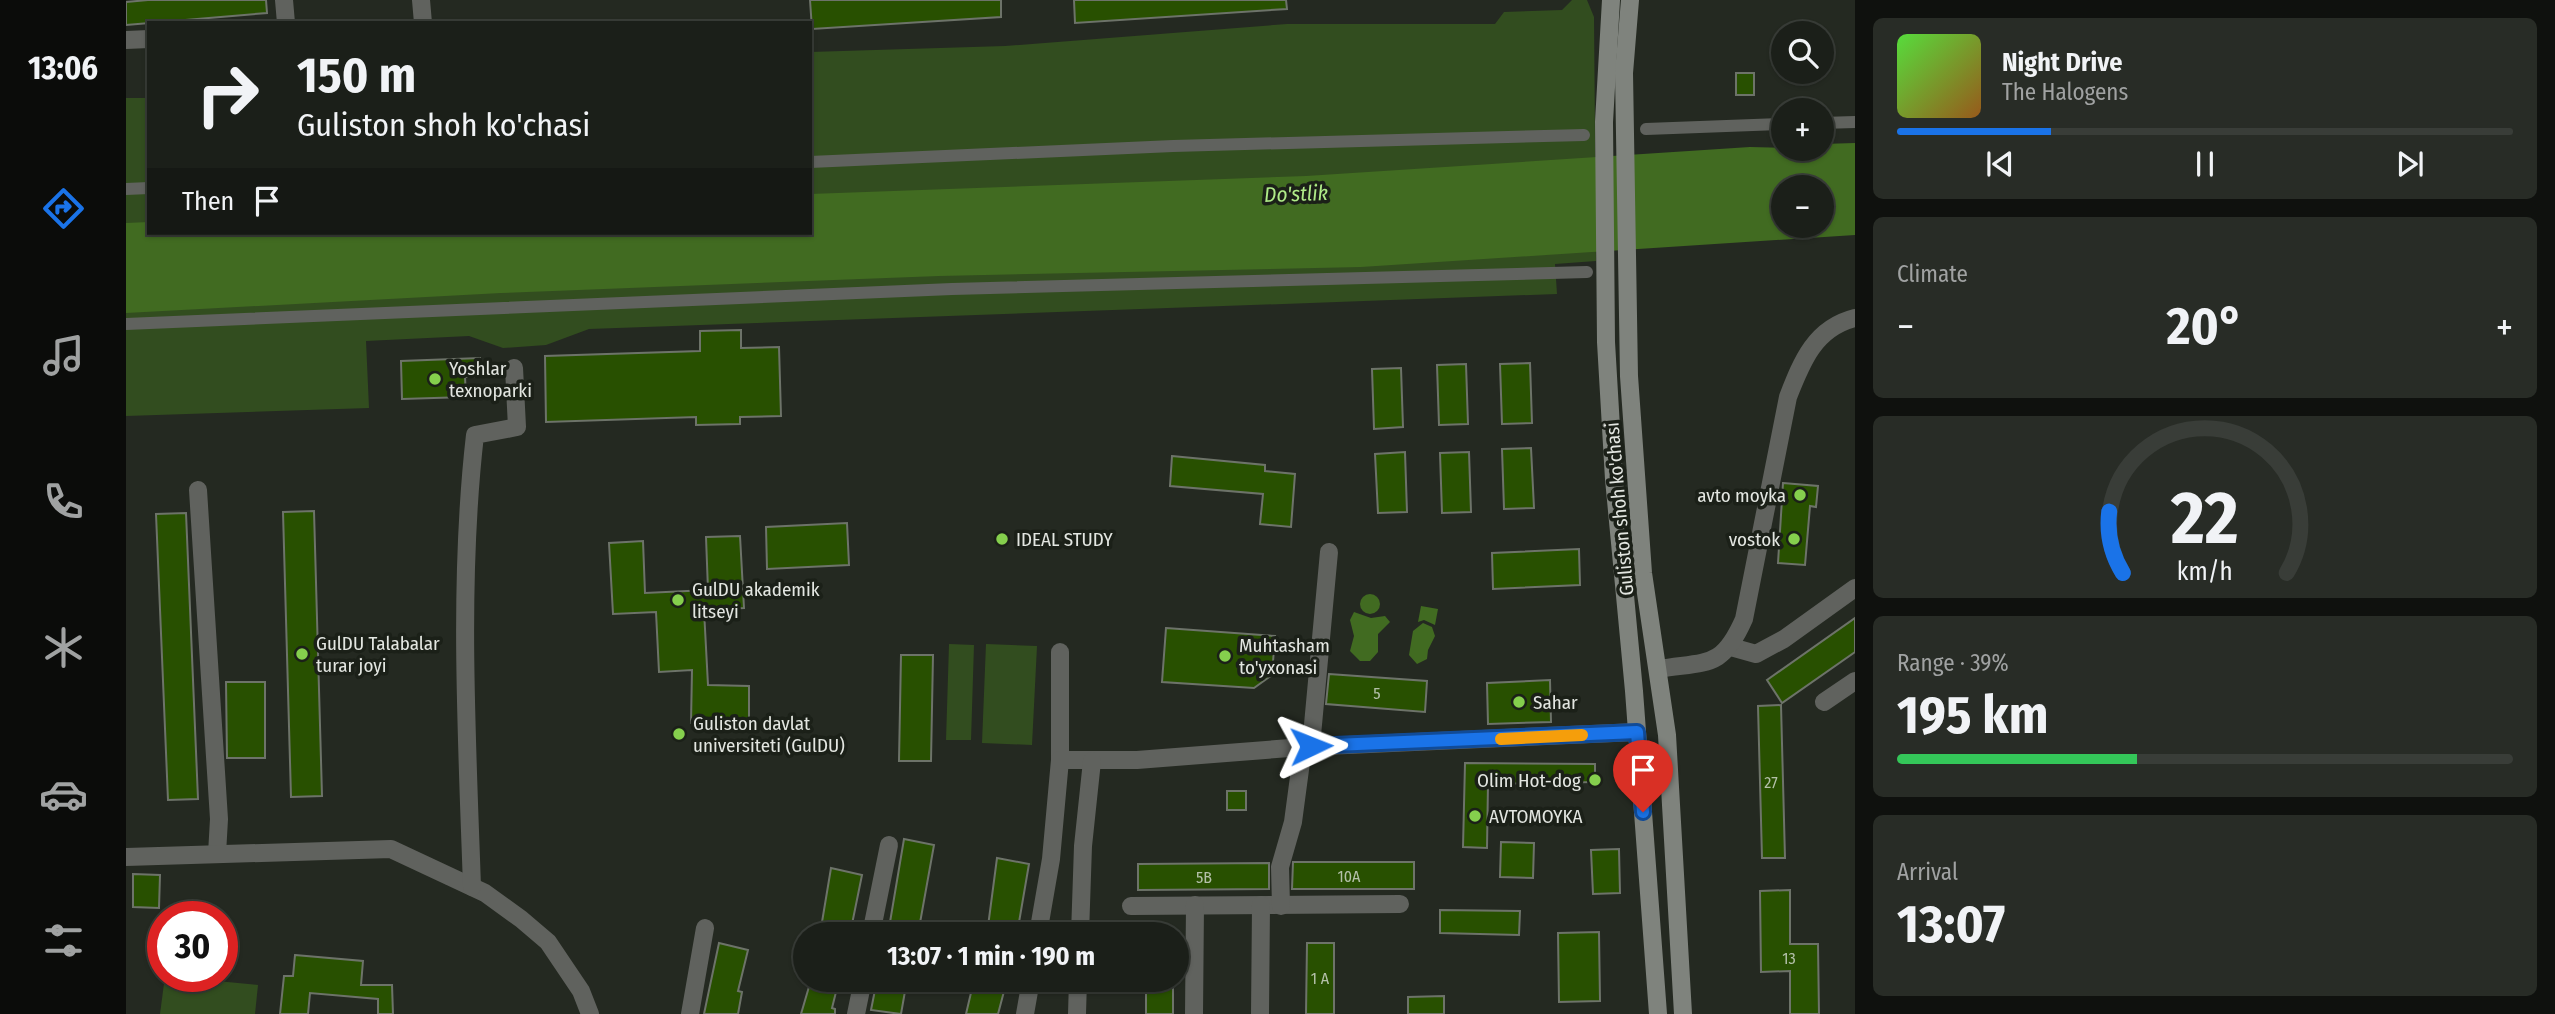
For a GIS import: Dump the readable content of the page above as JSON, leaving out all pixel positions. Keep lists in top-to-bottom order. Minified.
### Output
{"streets":{"main road":["Guliston shoh ko'chasi"]},"water":["Do'stlik"],"places":["Yoshlar texnoparki","avto moyka","IDEAL STUDY","vostok","GulDU akademik litseyi","GulDU Talabalar turar joyi","Muhtasham to'yxonasi","Sahar","Guliston davlat universiteti (GulDU)","Olim Hot-dog","AVTOMOYKA"],"house_numbers":["5","27","10A","5B","13","1 А"],"page":{"tabs":"13:06","map_buttons":["+","−"],"turn":["150 m","Guliston shoh ko'chasi"],"song":["Night Drive","The Halogens"],"then":"Then","tile":["Climate",["Range · 39%","195 km"],["Arrival","13:07"]],"heat":["−","20°","+"],"limit":"30","trip":"13:07 · 1 min · 190 m","gauge":["22","km/h"]}}
